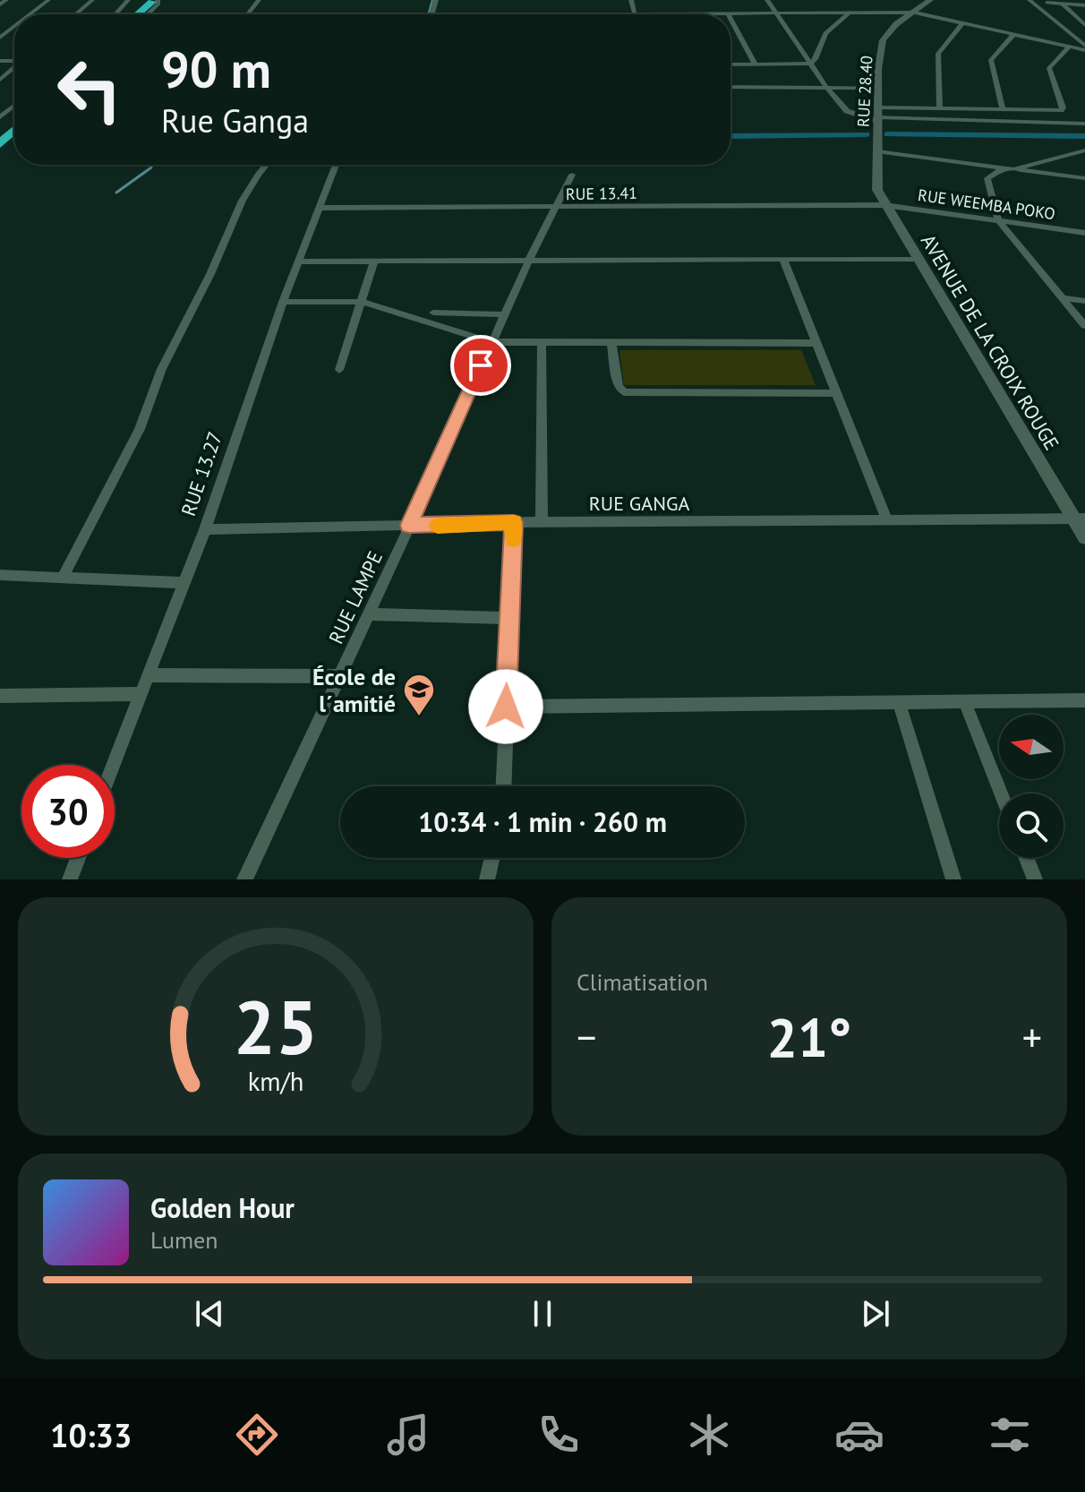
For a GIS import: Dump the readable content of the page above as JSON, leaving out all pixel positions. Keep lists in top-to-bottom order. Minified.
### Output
{"streets":{"street":["RUE 28.40","RUE 13.41","RUE WEEMBA POKO","AVENUE DE LA CROIX ROUGE","RUE 13.27","RUE GANGA","RUE LAMPE"]},"crossings":[["RUE 28.40","RUE 13.41"],["RUE 28.40","RUE WEEMBA POKO"],["RUE 28.40","AVENUE DE LA CROIX ROUGE"],["RUE 13.41","RUE WEEMBA POKO"],["RUE 13.41","AVENUE DE LA CROIX ROUGE"],["RUE 13.41","RUE 13.27"],["RUE 13.41","RUE LAMPE"],["RUE WEEMBA POKO","AVENUE DE LA CROIX ROUGE"],["AVENUE DE LA CROIX ROUGE","RUE GANGA"],["RUE 13.27","RUE GANGA"],["RUE GANGA","RUE LAMPE"]],"places":{"school or university":["École de l´amitié"]},"north":"left","page":{"turn":["90 m","Rue Ganga"],"limit":"30","trip":"10:34 · 1 min · 260 m","tile":"Climatisation","heat":["−","21°","+"],"song":["Golden Hour","Lumen"],"tabs":"10:33","gauge":["25","km/h"]}}
